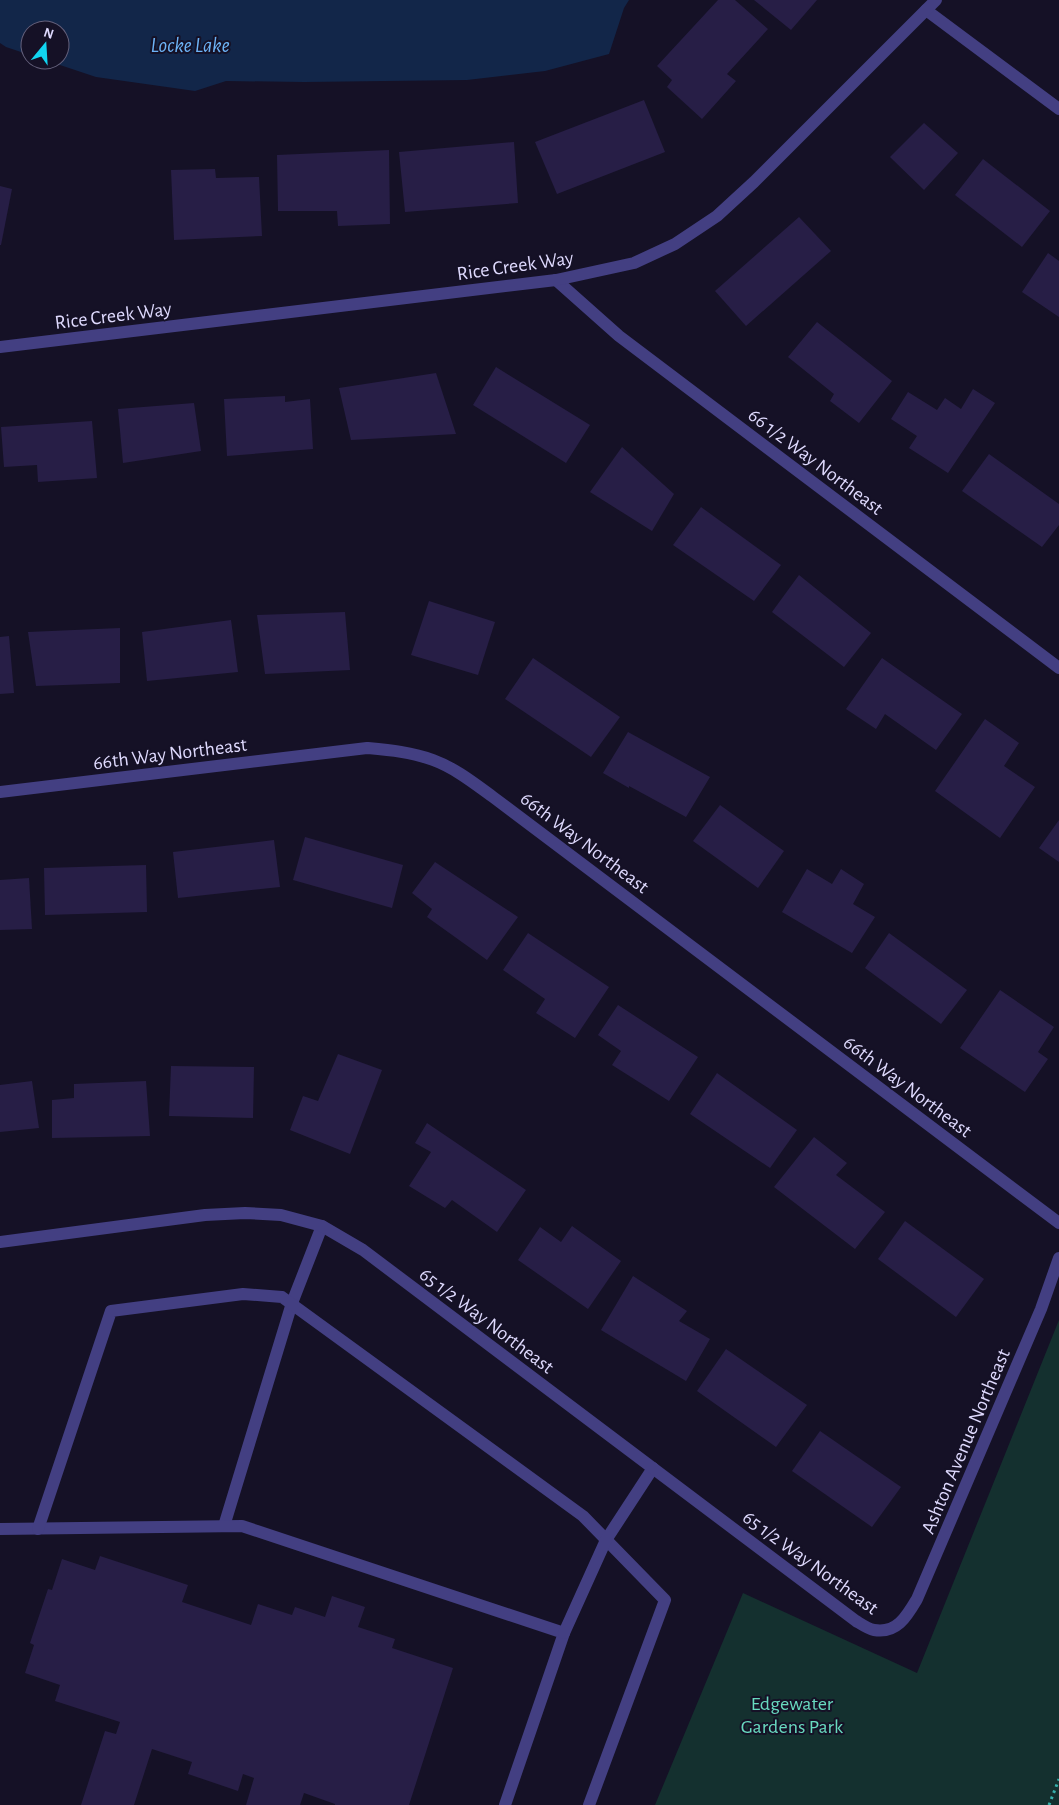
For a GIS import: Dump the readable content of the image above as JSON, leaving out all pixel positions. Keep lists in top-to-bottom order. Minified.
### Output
{"streets":{"street":["Rice Creek Way","66 1/2 Way Northeast","66th Way Northeast","65 1/2 Way Northeast","Ashton Avenue Northeast"]},"crossings":[["Rice Creek Way","66 1/2 Way Northeast"],["65 1/2 Way Northeast","Ashton Avenue Northeast"]],"water":["Locke Lake"],"parks":["Edgewater Gardens Park"],"north":"top"}
